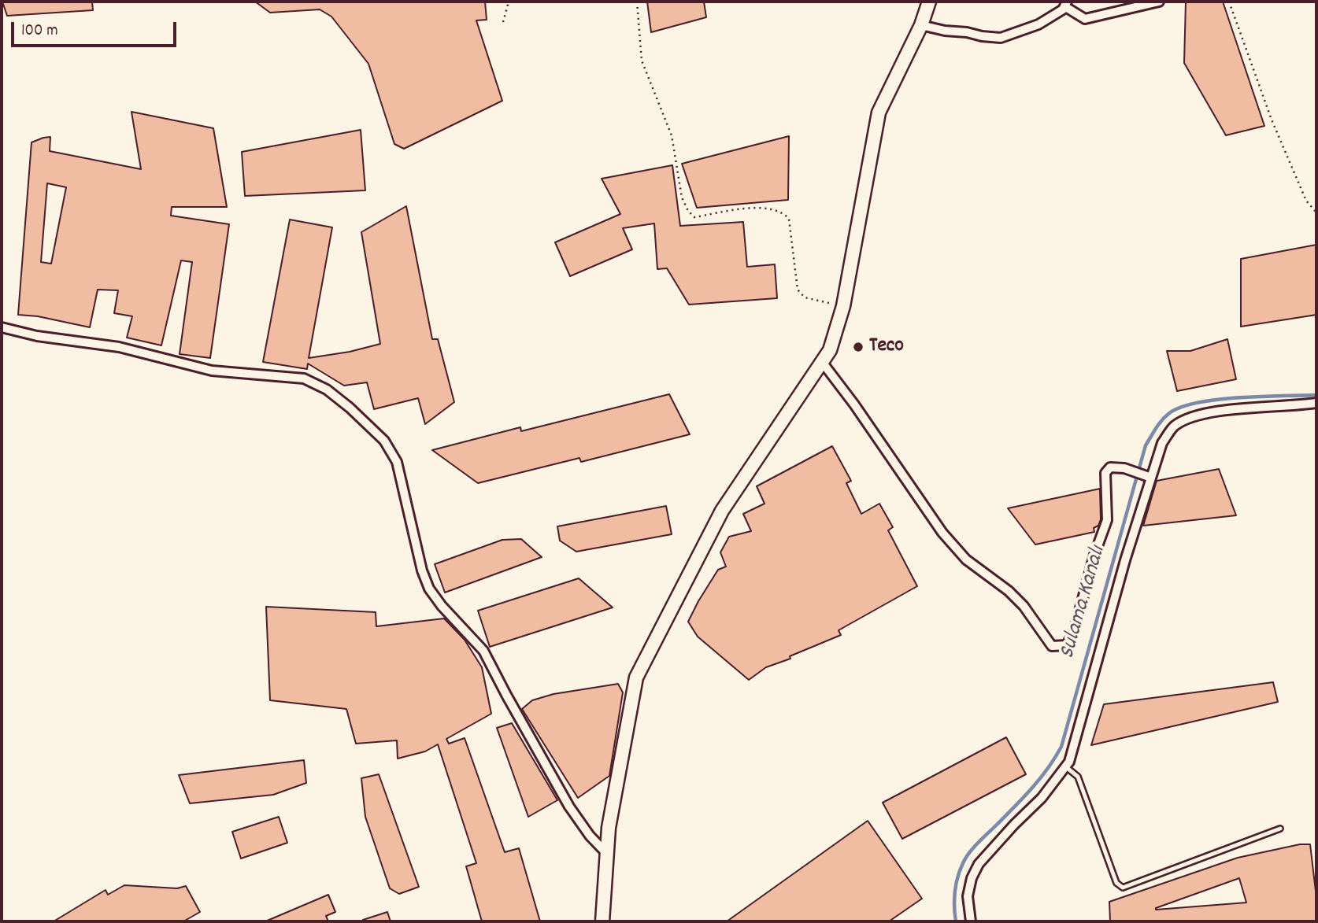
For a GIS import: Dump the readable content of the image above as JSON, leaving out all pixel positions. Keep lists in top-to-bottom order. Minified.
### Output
{"water":["Sulama Kanalı"],"places":["Teco"],"scale_bar":"100 m"}
